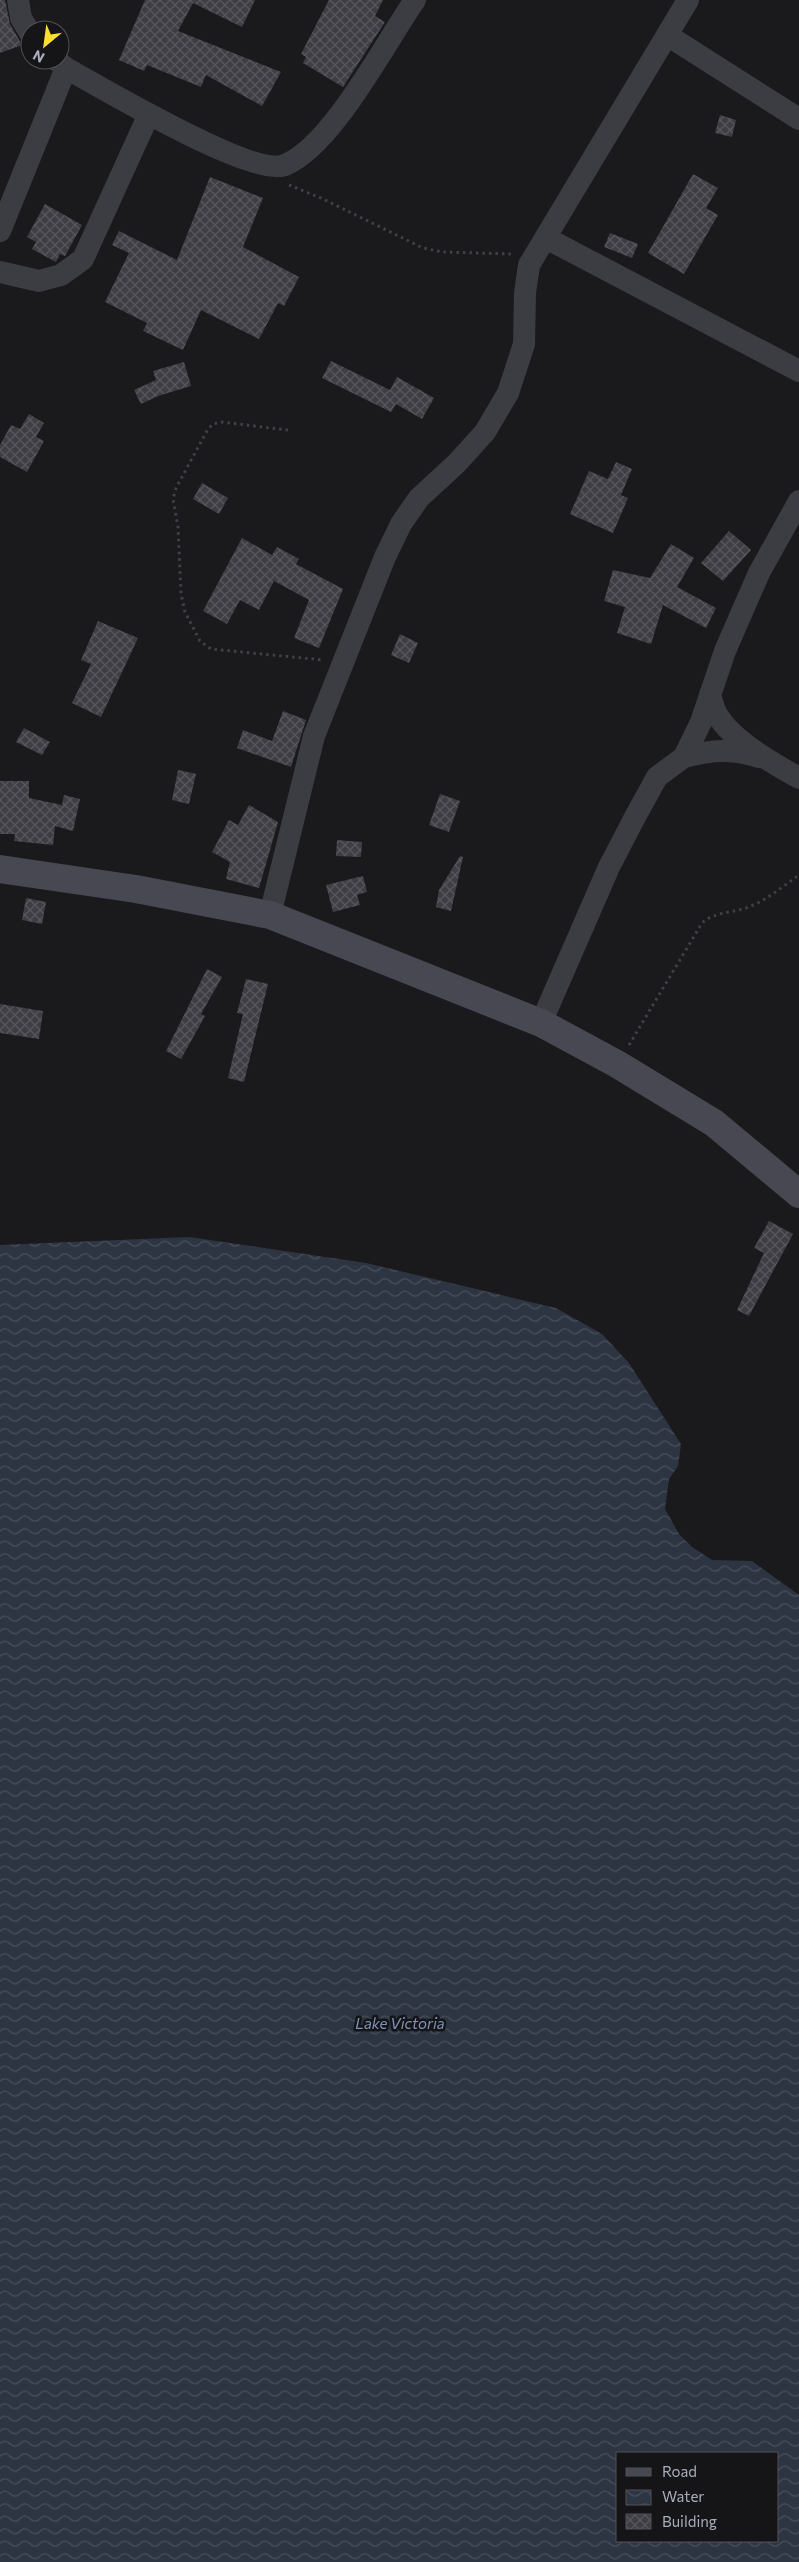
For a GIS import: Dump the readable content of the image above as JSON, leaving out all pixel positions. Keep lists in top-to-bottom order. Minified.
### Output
{"water":["Lake Victoria"],"legend":["Road","Water","Building"],"north":"bottom left"}
